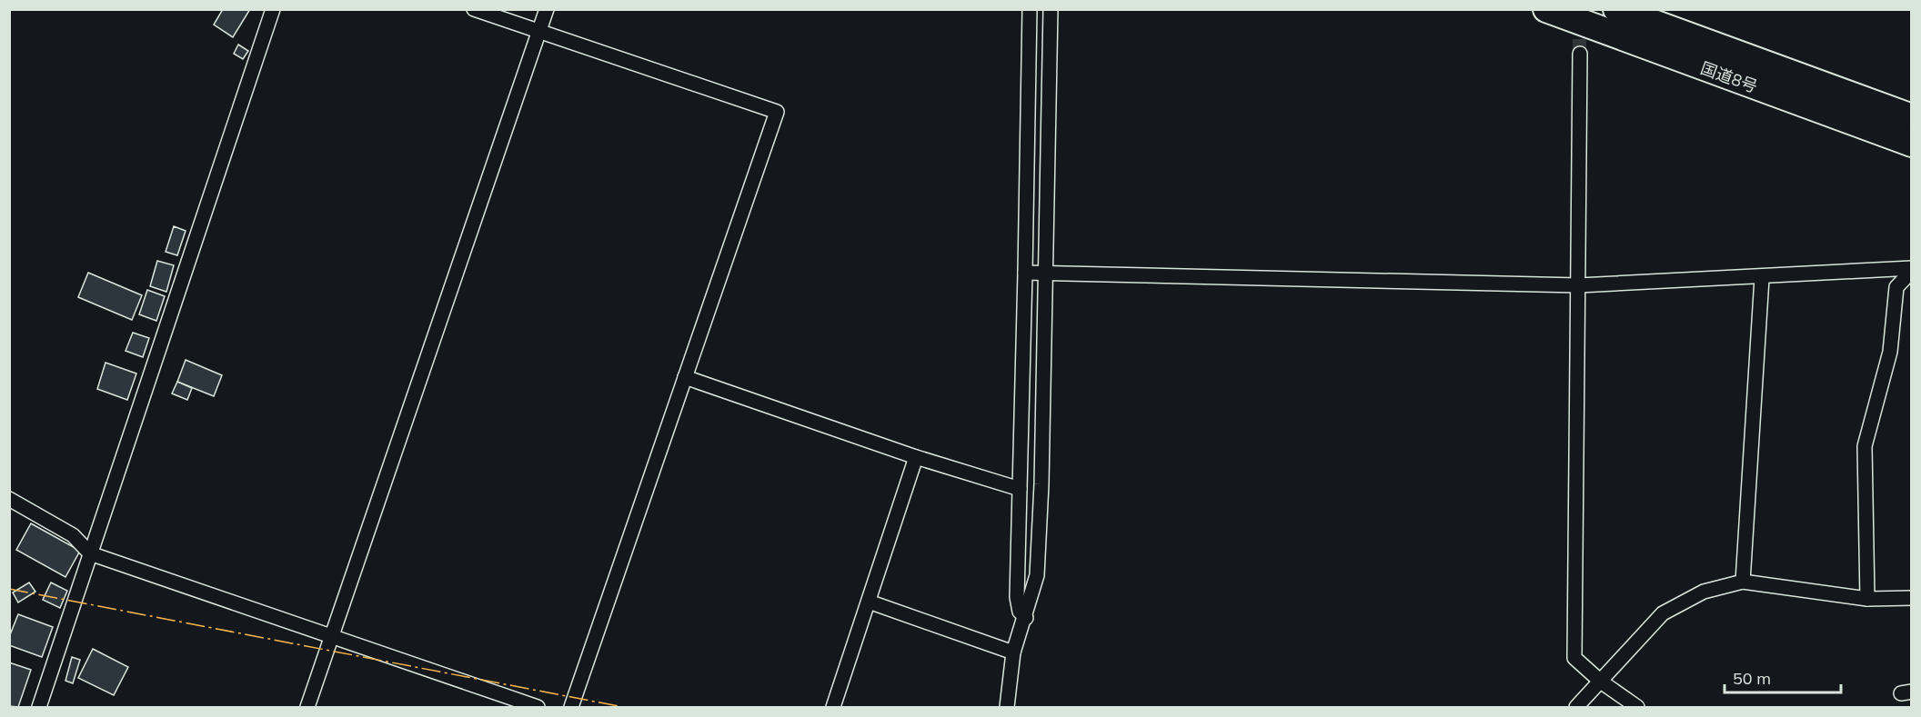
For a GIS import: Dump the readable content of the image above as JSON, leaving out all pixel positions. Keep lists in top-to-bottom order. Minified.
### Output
{"streets":{"highway":["国道8号"]},"scale_bar":"50 m"}
